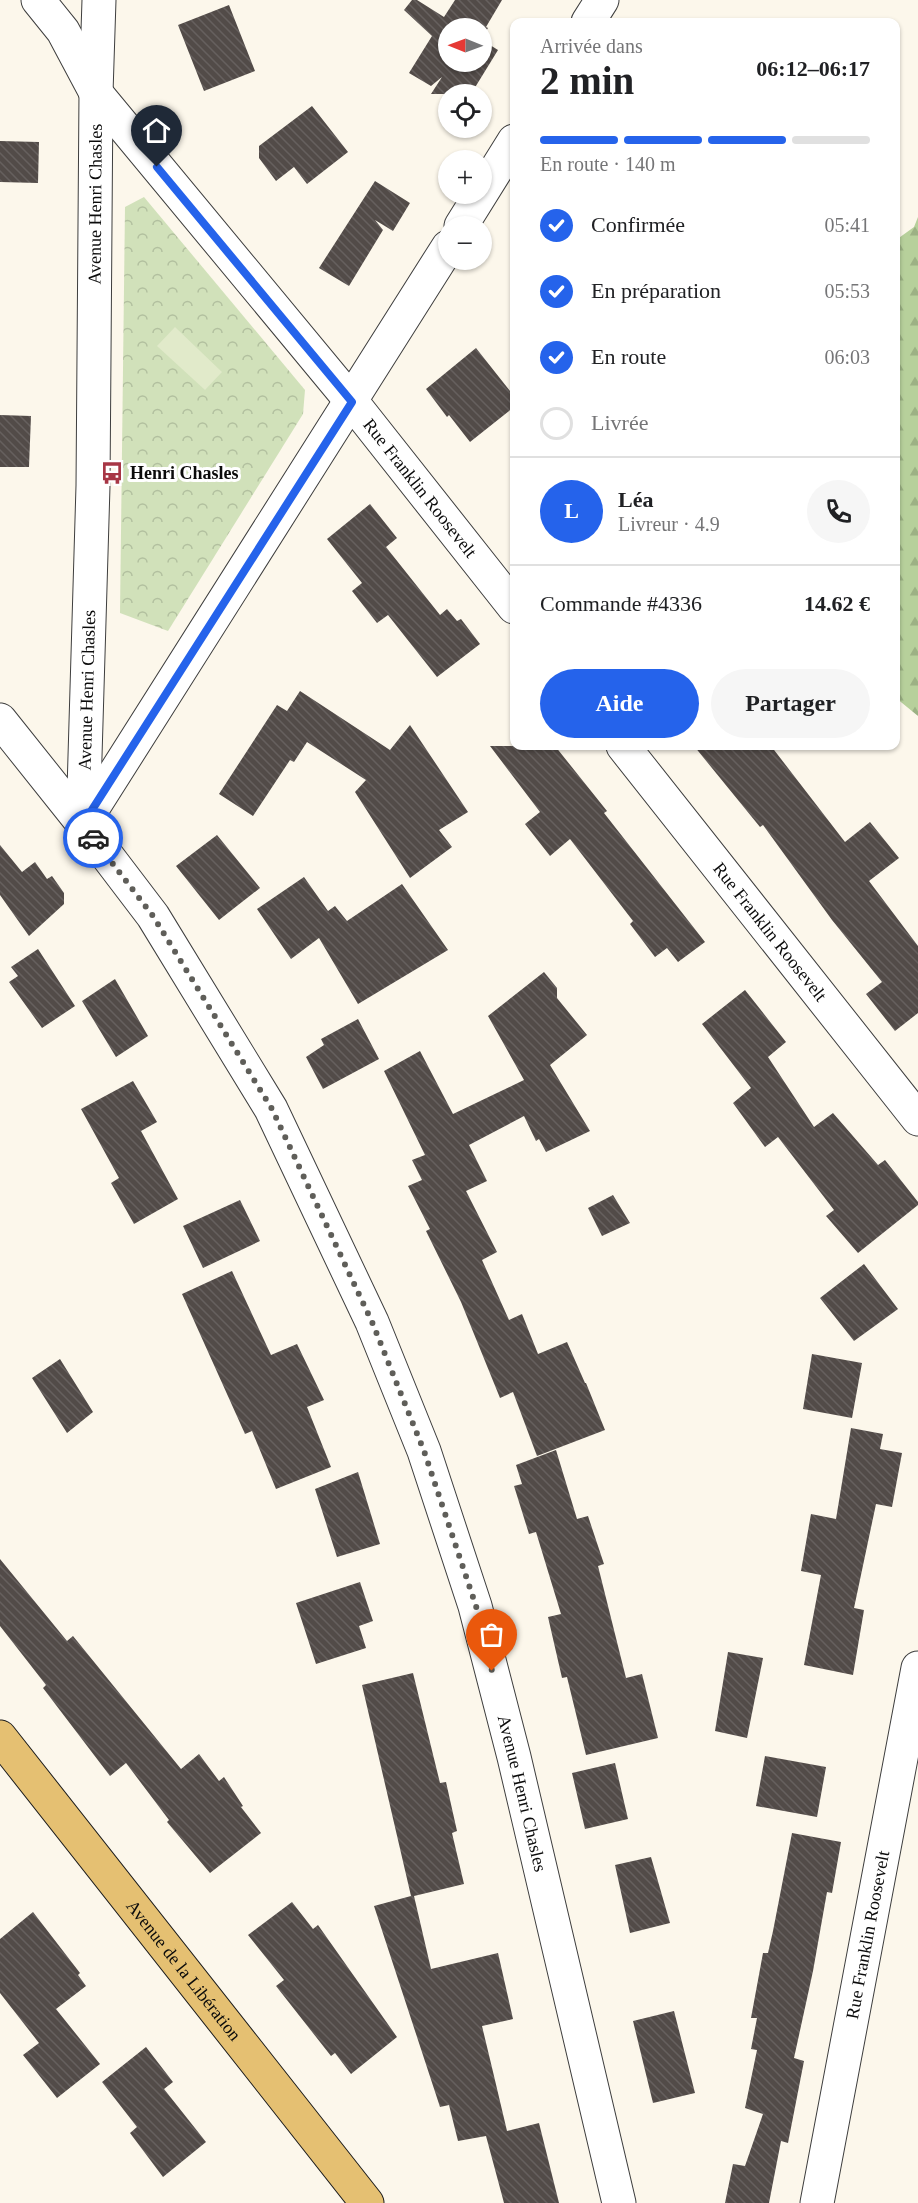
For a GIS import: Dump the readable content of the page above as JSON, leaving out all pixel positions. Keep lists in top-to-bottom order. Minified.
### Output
{"streets":{"main road":["Avenue de la Libération"],"street":["Avenue Henri Chasles","Rue Franklin Roosevelt"]},"crossings":[["Avenue Henri Chasles","Rue Franklin Roosevelt"]],"places":{"bus stop":["Henri Chasles"]},"north":"left","page":{"map_buttons":["+","−"],"heading":["2 min","Arrivée dans","06:12–06:17"],"panel":["Léa","Livreur · 4.9","Commande #4336","14.62 €"],"bar":"En route · 140 m","list":[["Confirmée","05:41"],["En préparation","05:53"],["En route","06:03"],"Livrée"],"round":"L","buttons":["Aide","Partager"]}}
